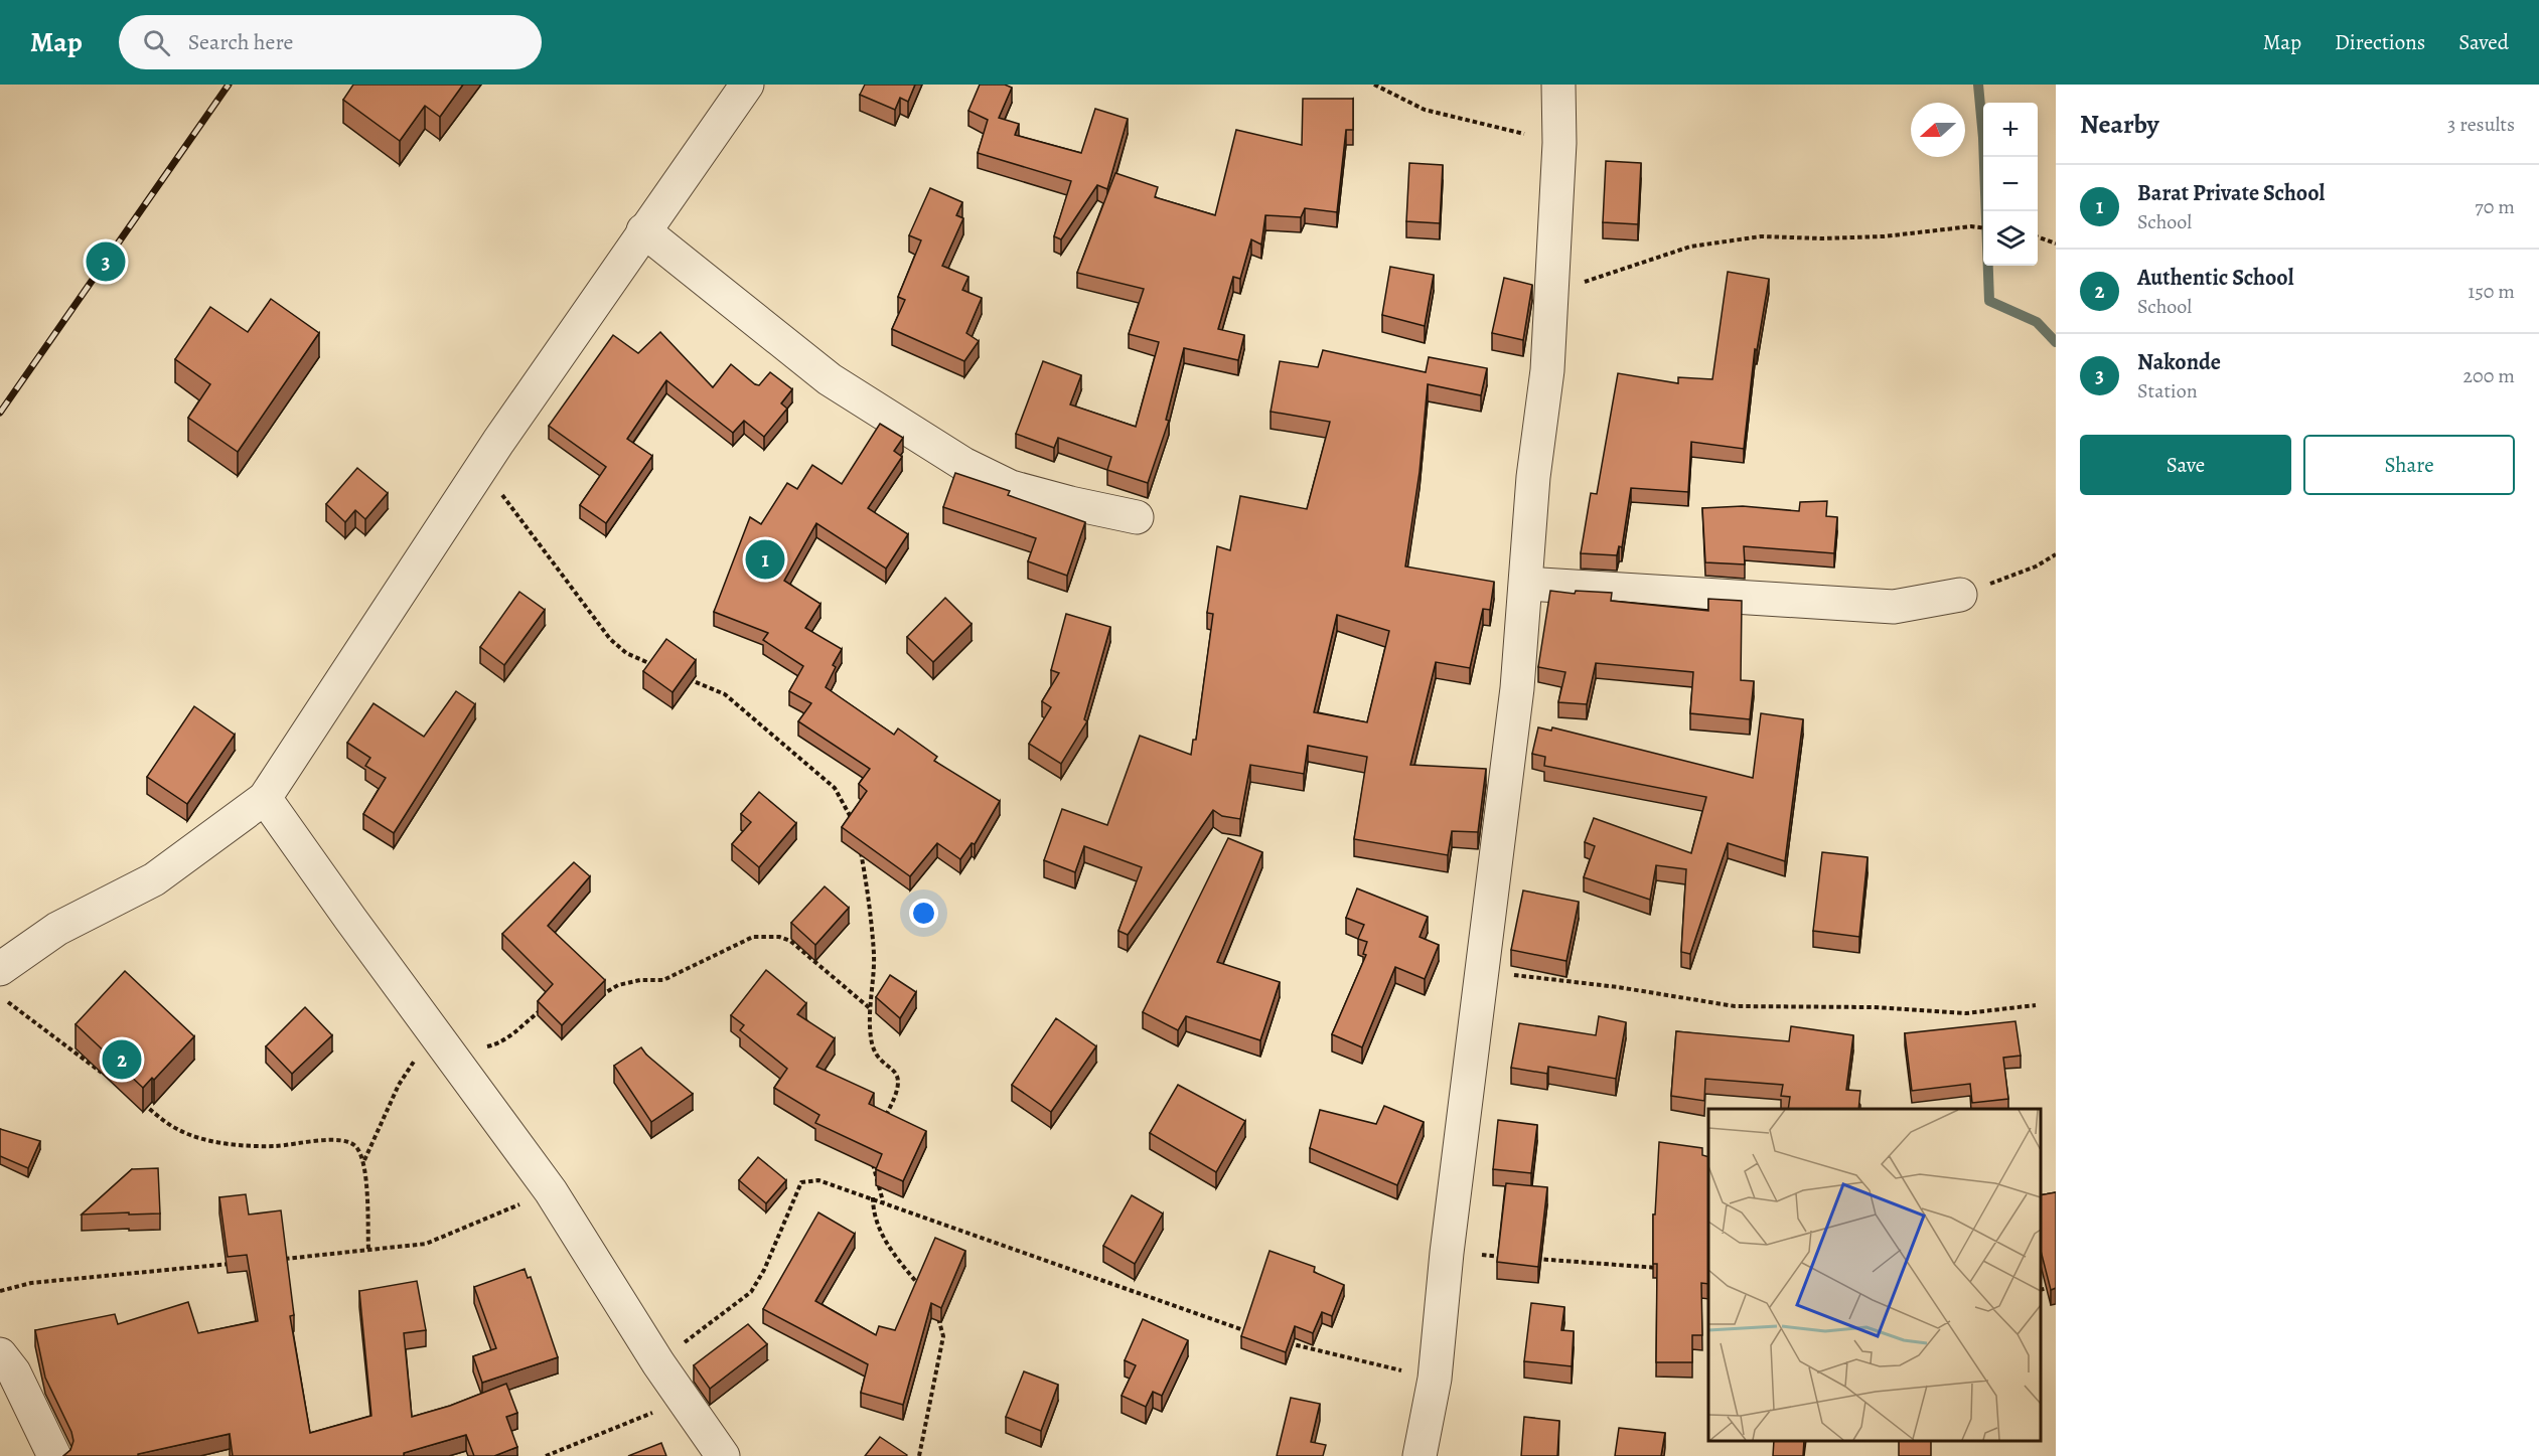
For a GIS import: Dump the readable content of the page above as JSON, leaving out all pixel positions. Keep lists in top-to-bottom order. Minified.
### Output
{"north":"left","page":{"header":"Map","search":"Search here","nav":["Map","Directions","Saved"],"heading":["Nearby","3 results"],"map_buttons":["+","−"],"list":[{"mark":"1","name":"Barat Private School","note":"School","value":"70 m"},{"mark":"2","name":"Authentic School","note":"School","value":"150 m"},{"mark":"3","name":"Nakonde","note":"Station","value":"200 m"}],"pins":["3","1","2"],"buttons":["Save","Share"]}}
